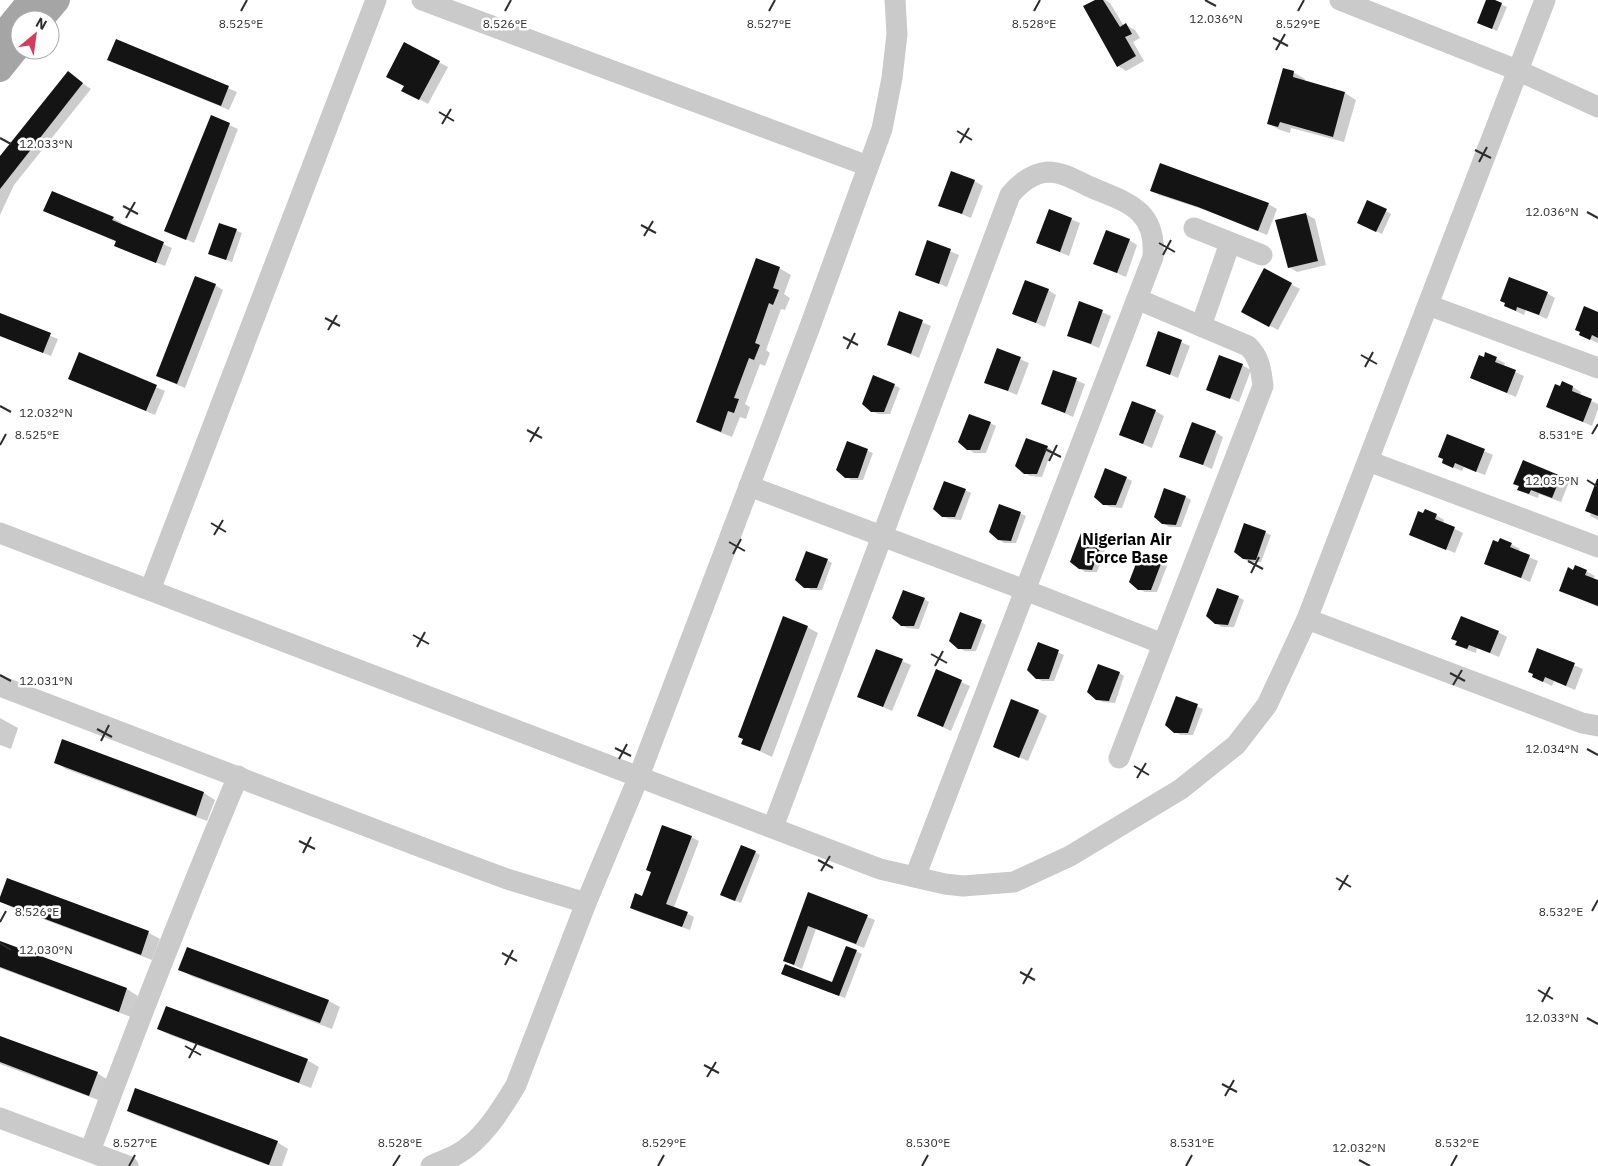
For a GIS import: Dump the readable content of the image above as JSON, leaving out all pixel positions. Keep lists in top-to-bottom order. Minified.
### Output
{"districts":["Nigerian Air Force Base"],"north":"top right","coordinates":["12.036°N","8.525°E","8.526°E","8.527°E","8.528°E","8.529°E","12.033°N","12.032°N","8.531°E","12.035°N","12.031°N","12.034°N","8.532°E","12.030°N","8.530°E"]}
